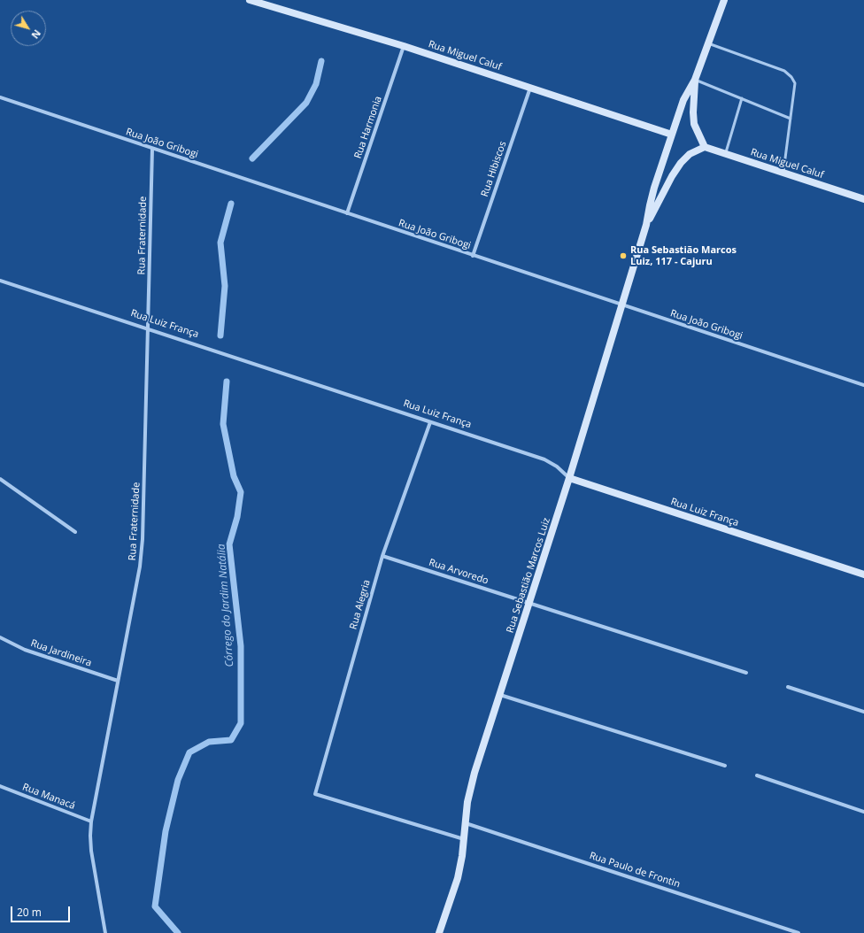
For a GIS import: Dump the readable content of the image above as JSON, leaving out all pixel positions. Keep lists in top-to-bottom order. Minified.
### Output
{"streets":{"main road":["Rua Miguel Caluf","Rua Luiz França","Rua Sebastião Marcos Luiz"],"street":["Rua Harmonia","Rua João Gribogi","Rua Hibiscos","Rua Fraternidade","Rua Arvoredo","Rua Alegria","Rua Jardineira","Rua Manacá","Rua Paulo de Frontin"]},"crossings":[["Rua Miguel Caluf","Rua Harmonia"],["Rua Miguel Caluf","Rua Hibiscos"],["Rua Miguel Caluf","Rua Sebastião Marcos Luiz"],["Rua Harmonia","Rua João Gribogi"],["Rua João Gribogi","Rua Hibiscos"],["Rua João Gribogi","Rua Fraternidade"],["Rua João Gribogi","Rua Sebastião Marcos Luiz"],["Rua Fraternidade","Rua Luiz França"],["Rua Fraternidade","Rua Jardineira"],["Rua Fraternidade","Rua Manacá"],["Rua Luiz França","Rua Sebastião Marcos Luiz"],["Rua Luiz França","Rua Alegria"],["Rua Arvoredo","Rua Sebastião Marcos Luiz"],["Rua Arvoredo","Rua Alegria"],["Rua Sebastião Marcos Luiz","Rua Alegria"],["Rua Sebastião Marcos Luiz","Rua Paulo de Frontin"]],"water":["Córrego do Jardim Natália"],"places":["Rua Sebastião Marcos Luiz, 117 - Cajuru"],"scale_bar":"20 m","north":"bottom right"}
